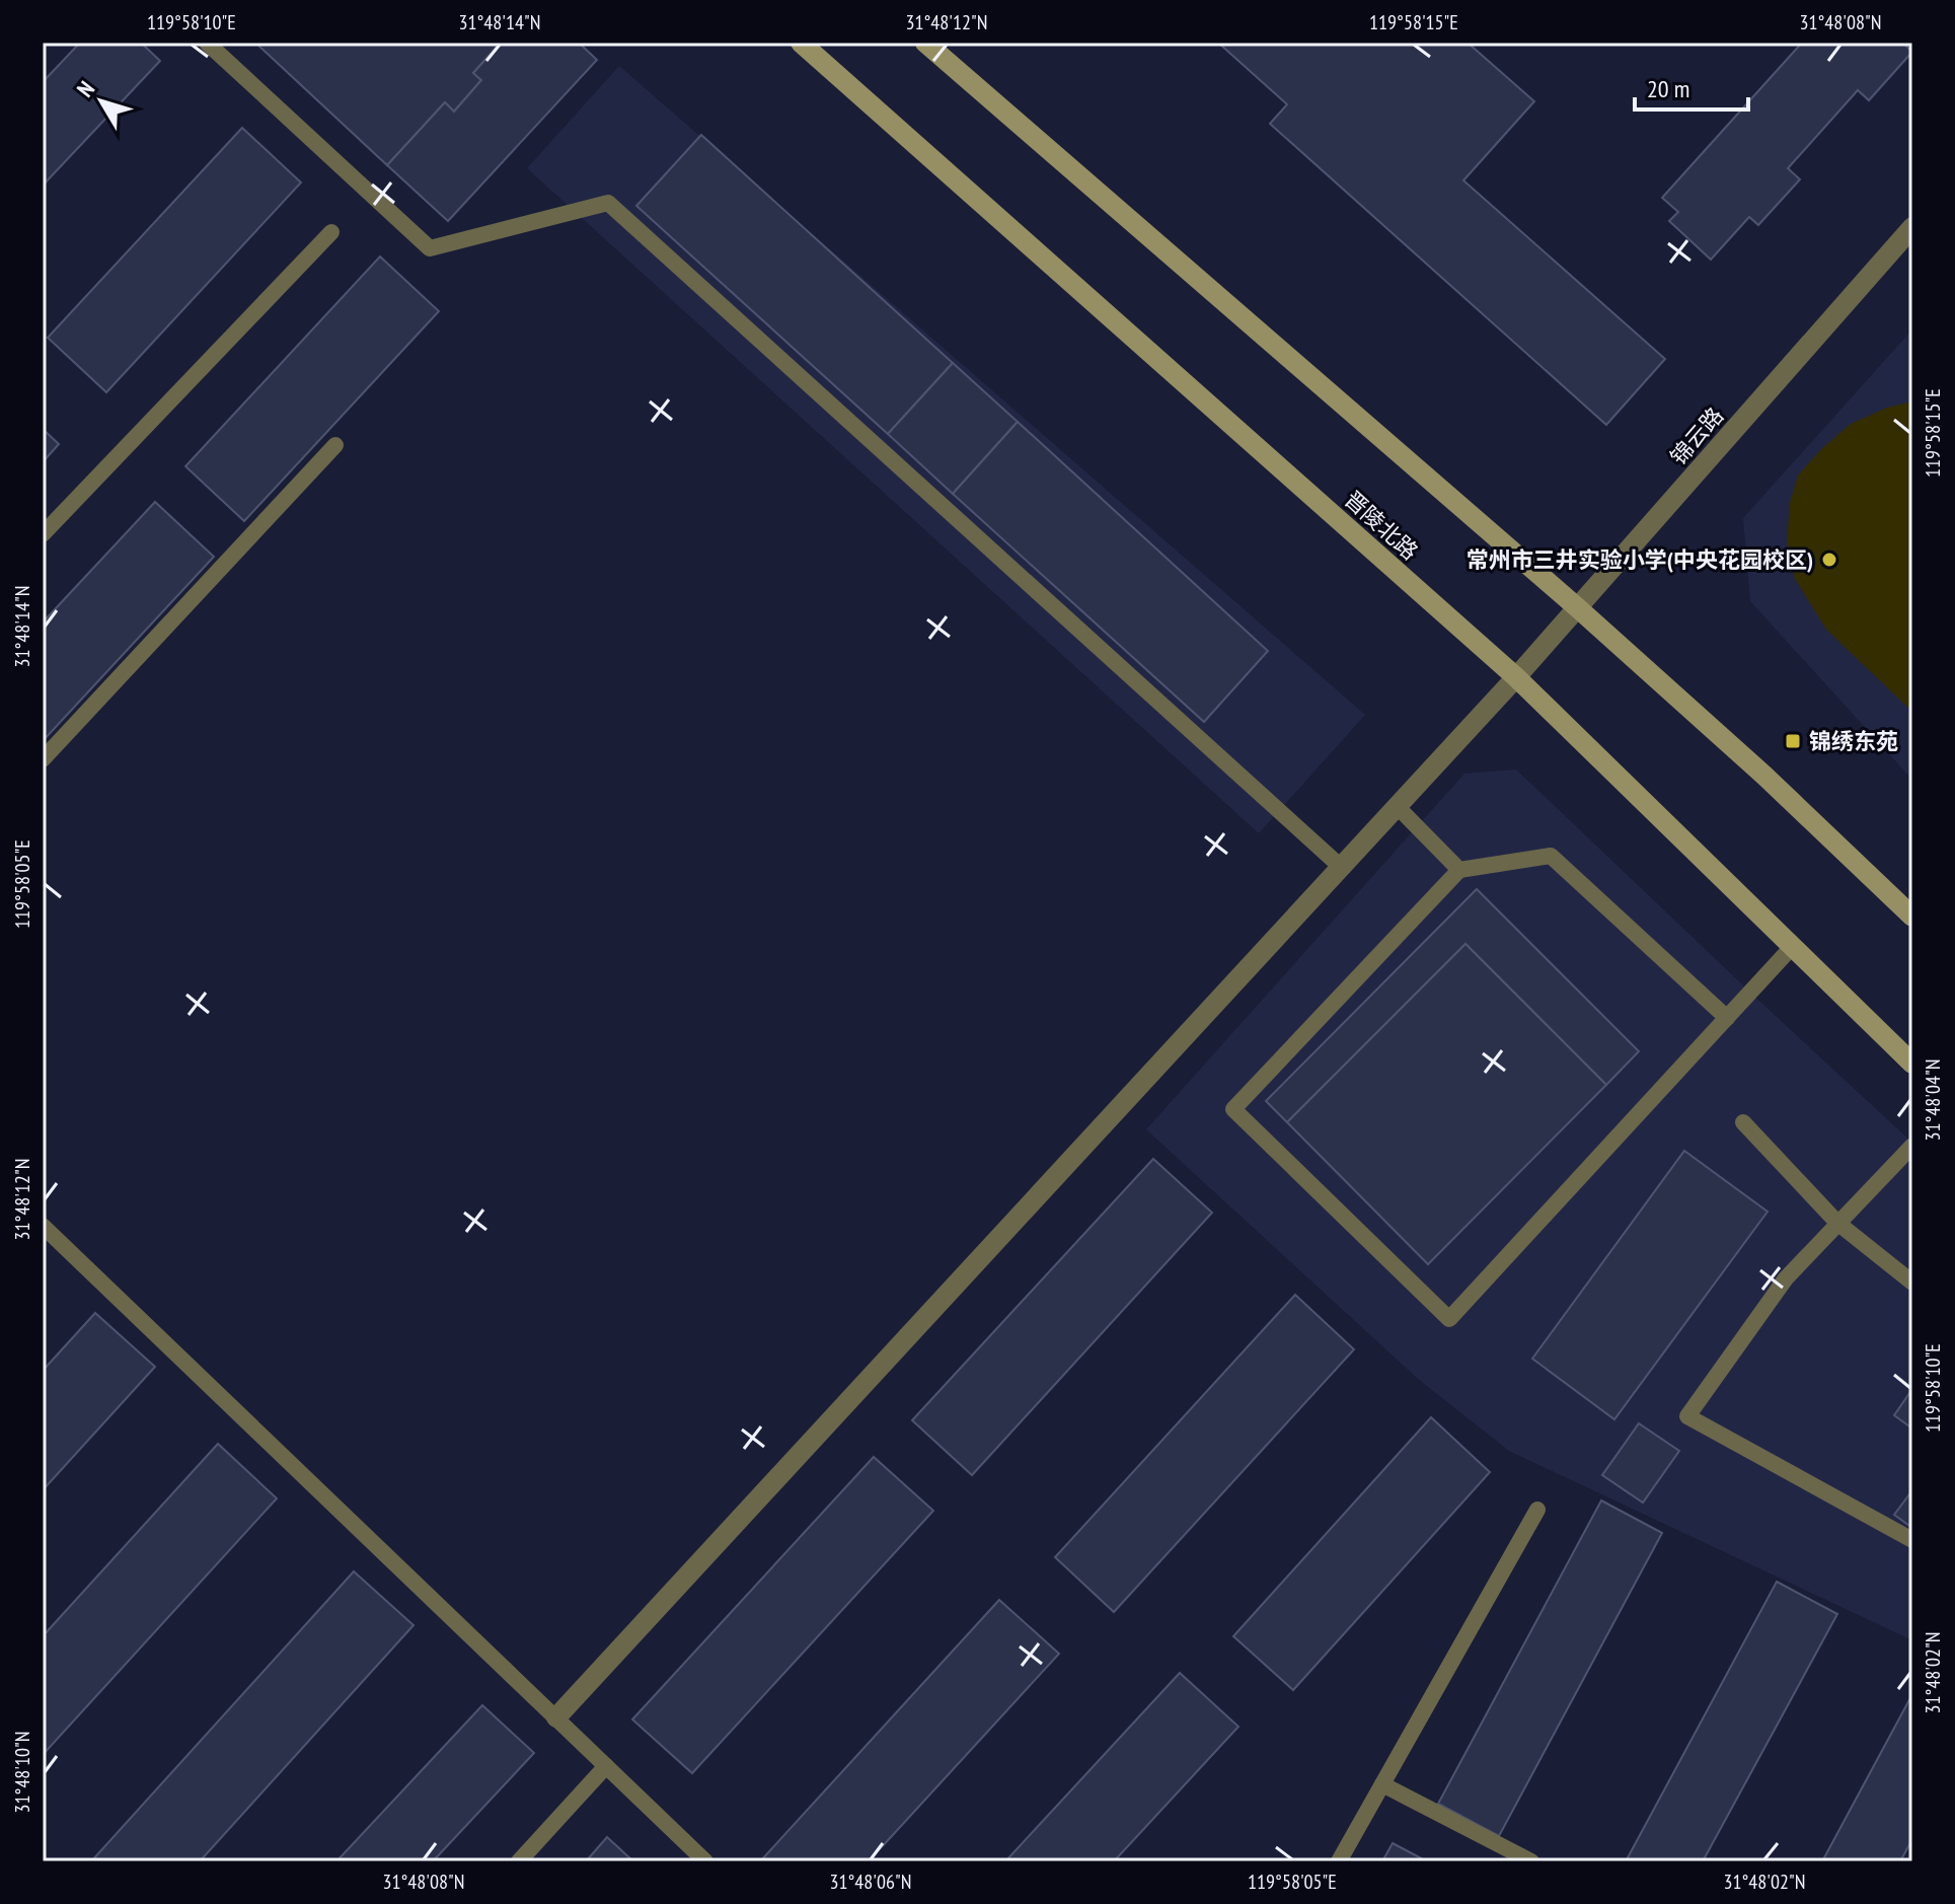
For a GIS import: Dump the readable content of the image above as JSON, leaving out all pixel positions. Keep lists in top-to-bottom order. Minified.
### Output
{"streets":{"main road":["晋陵北路"],"street":["锦云路"]},"crossings":[["锦云路","晋陵北路"]],"places":{"other":["常州市三井实验小学(中央花园校区)"],"transit":["锦绣东苑"]},"scale_bar":"20 m","north":"top left","coordinates":["119°58'10\"E","31°48'14\"N","31°48'12\"N","119°58'15\"E","31°48'08\"N","119°58'05\"E","31°48'04\"N","31°48'02\"N","31°48'10\"N","31°48'06\"N"]}
